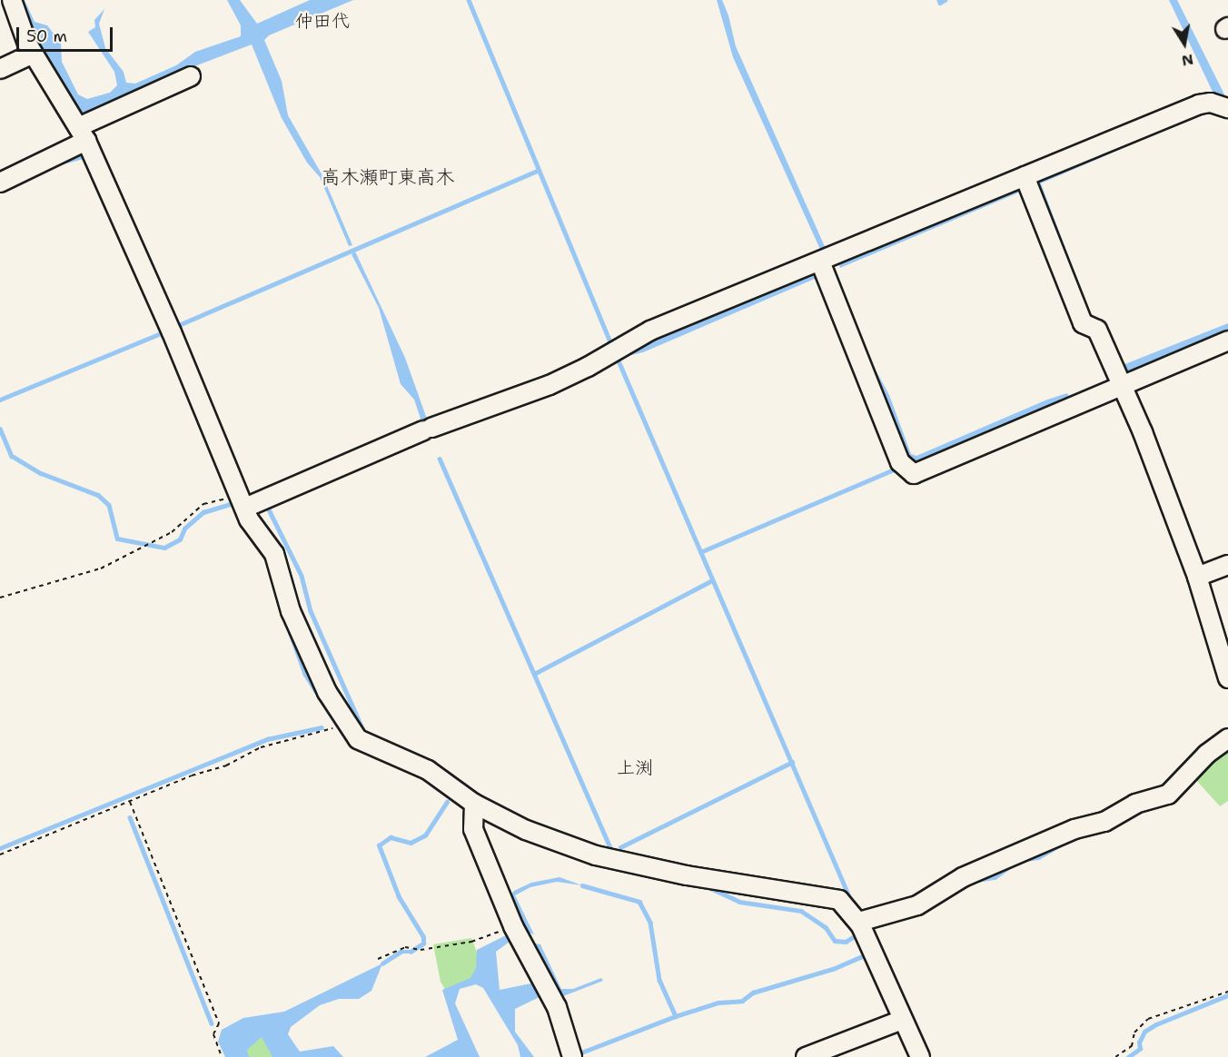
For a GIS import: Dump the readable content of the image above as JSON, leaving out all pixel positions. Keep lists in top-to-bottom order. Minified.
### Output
{"districts":["仲田代","高木瀬町東高木","上渕"],"scale_bar":"50 m","north":"bottom"}
